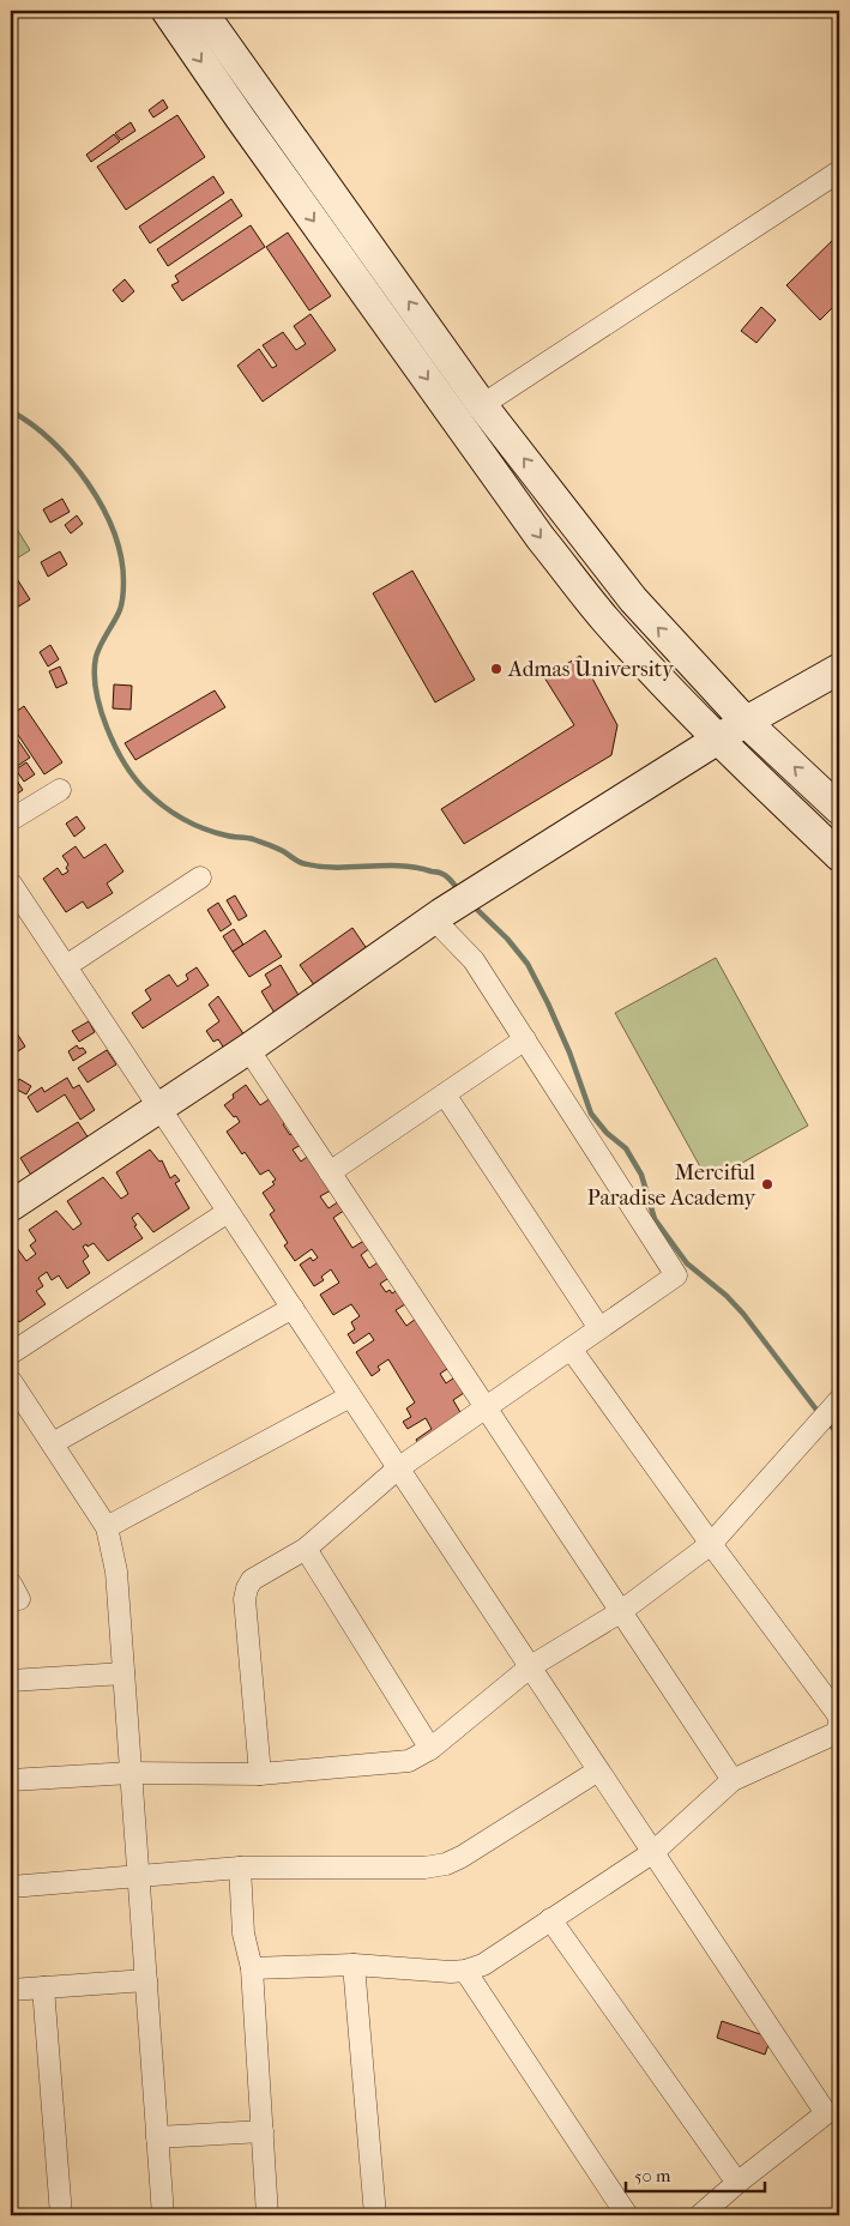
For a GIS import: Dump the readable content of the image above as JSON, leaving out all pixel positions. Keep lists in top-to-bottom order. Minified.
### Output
{"places":["Admas University","Merciful Paradise Academy"],"scale_bar":"50 m"}
